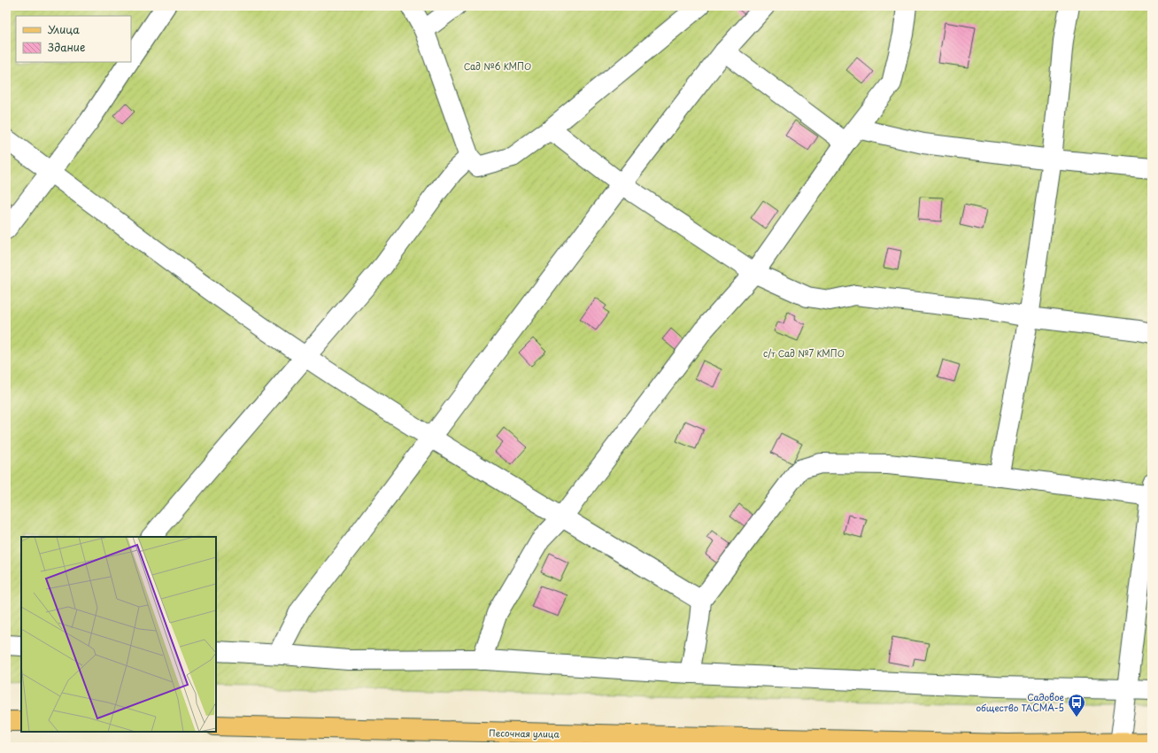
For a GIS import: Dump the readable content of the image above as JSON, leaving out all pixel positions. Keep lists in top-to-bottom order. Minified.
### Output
{"streets":{"main road":["Песочная улица"]},"parks":["Сад №6 КМПО","с/т Сад №7 КМПО"],"places":{"bus stop":["Садовое общество ТАСМА-5"]},"legend":["Улица","Здание"]}
